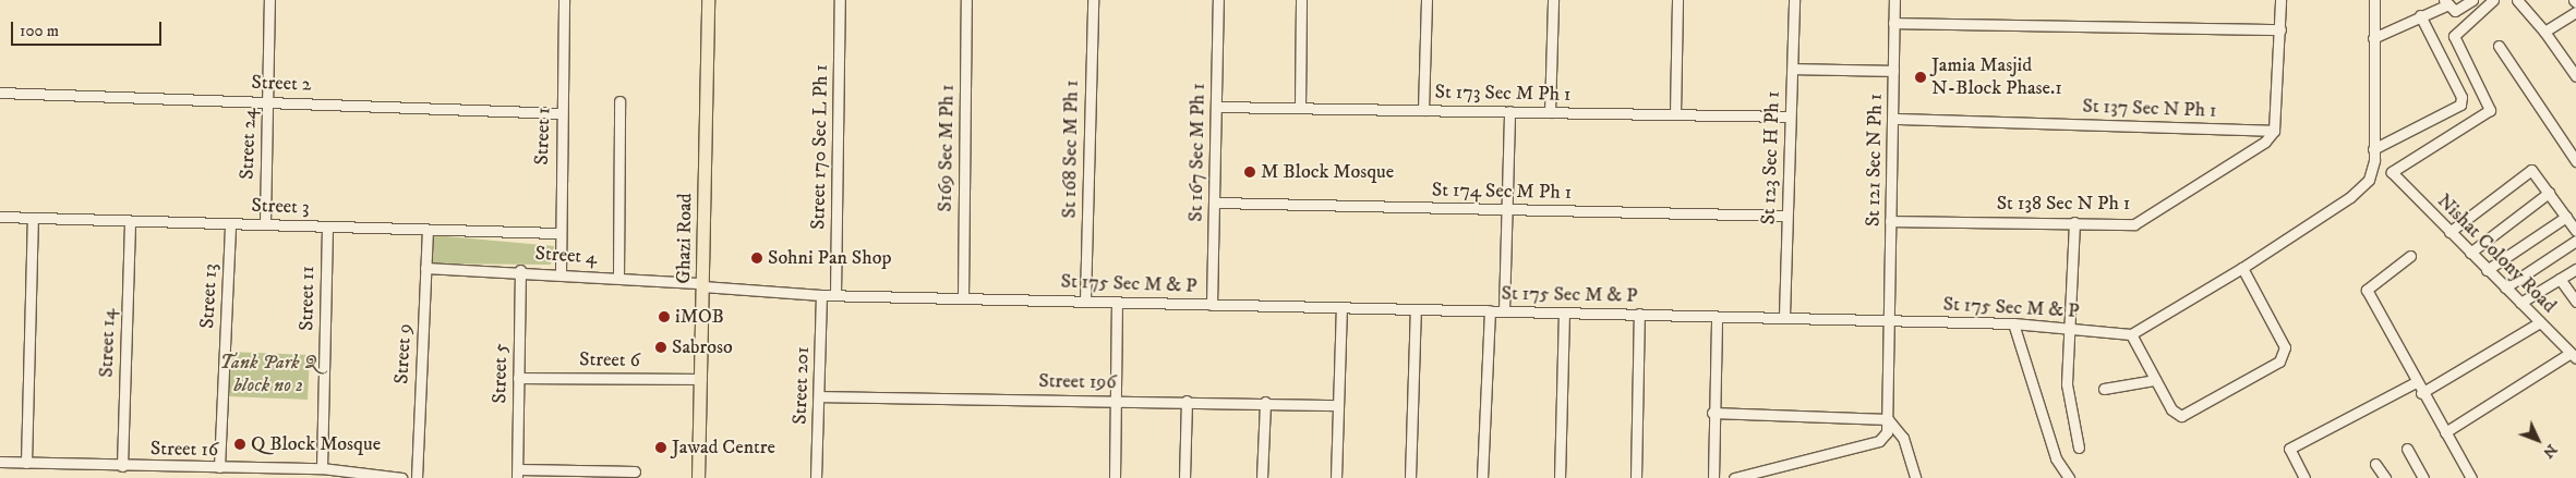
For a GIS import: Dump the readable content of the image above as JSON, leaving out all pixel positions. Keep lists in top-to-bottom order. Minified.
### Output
{"streets":{"main road":["Ghazi Road"],"street":["Street 2","St 173 Sec M Ph 1","St 137 Sec N Ph 1","Street 1","Street 24","Street 170 Sec L Ph 1","S169 Sec M Ph 1","St 168 Sec M Ph 1","St 167 Sec M Ph 1","St 123 Sec H Ph 1","St 121 Sec N Ph 1","St 174 Sec M Ph 1","St 138 Sec N Ph 1","Street 3","Nishat Colony Road","Street 4","St 175 Sec M & P","Street 13","Street 11","Street 14","Street 9","Street 6","Street 5","Street 196","Street 201","Street 16"]},"crossings":[["Street 2","Street 1"],["Street 2","Street 24"],["St 173 Sec M Ph 1","St 167 Sec M Ph 1"],["St 173 Sec M Ph 1","St 123 Sec H Ph 1"],["St 137 Sec N Ph 1","St 121 Sec N Ph 1"],["St 137 Sec N Ph 1","St 138 Sec N Ph 1"],["Street 1","Street 3"],["Street 1","Street 4"],["Street 24","Street 3"],["Street 170 Sec L Ph 1","St 175 Sec M & P"],["S169 Sec M Ph 1","St 175 Sec M & P"],["St 168 Sec M Ph 1","St 175 Sec M & P"],["St 167 Sec M Ph 1","St 174 Sec M Ph 1"],["St 167 Sec M Ph 1","St 175 Sec M & P"],["St 123 Sec H Ph 1","St 174 Sec M Ph 1"],["St 123 Sec H Ph 1","St 175 Sec M & P"],["St 121 Sec N Ph 1","St 138 Sec N Ph 1"],["St 121 Sec N Ph 1","St 175 Sec M & P"],["Street 3","Street 13"],["Street 3","Street 11"],["Street 3","Street 14"],["Street 3","Street 9"],["Ghazi Road","Street 4"],["Ghazi Road","St 175 Sec M & P"],["Ghazi Road","Street 6"],["Street 4","St 175 Sec M & P"],["Street 4","Street 9"],["Street 4","Street 5"],["St 175 Sec M & P","Street 201"],["Street 13","Street 16"],["Street 11","Street 16"],["Street 14","Street 16"],["Street 6","Street 5"],["Street 196","Street 201"]],"parks":["Tank Park Q block no 2"],"places":["Jamia Masjid N-Block Phase.1","M Block Mosque","Sohni Pan Shop","iMOB","Sabroso","Q Block Mosque","Jawad Centre"],"scale_bar":"100 m","north":"bottom right"}
